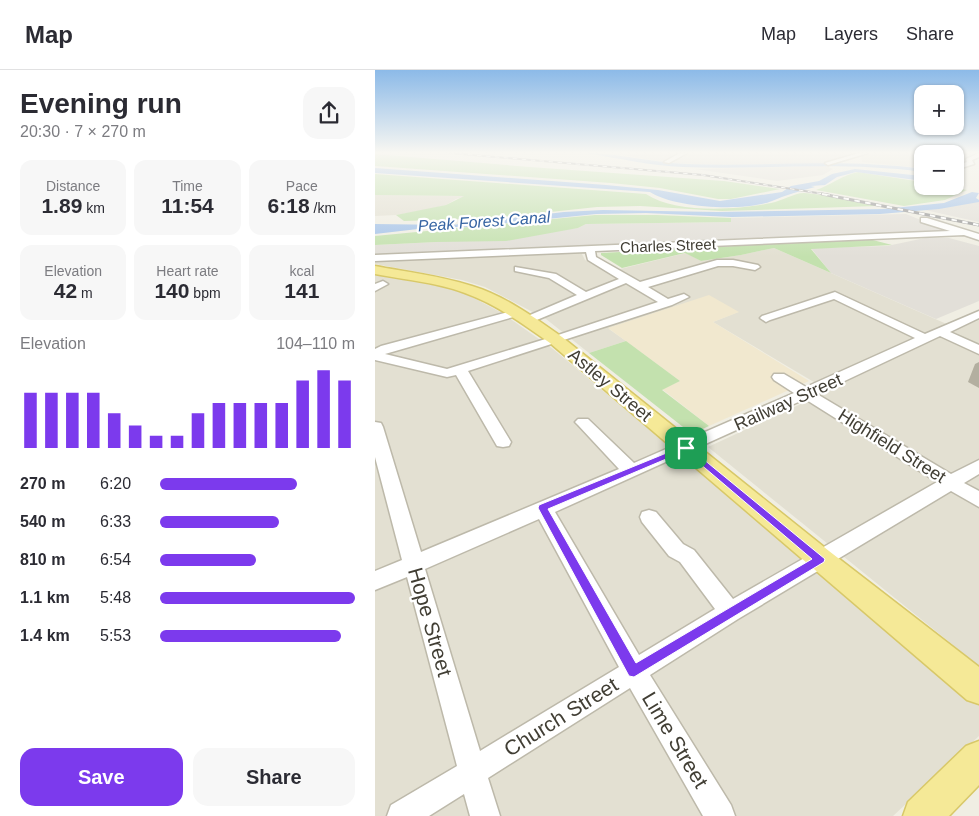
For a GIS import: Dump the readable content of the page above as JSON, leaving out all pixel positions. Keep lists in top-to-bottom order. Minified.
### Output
{"streets":{"main road":["Astley Street"],"street":["Charles Street","Railway Street","Highfield Street","Hope Street","Church Street","Lime Street"]},"crossings":[["Astley Street","Railway Street"],["Astley Street","Church Street"],["Railway Street","Highfield Street"],["Railway Street","Hope Street"],["Railway Street","Lime Street"],["Highfield Street","Church Street"],["Hope Street","Church Street"],["Church Street","Lime Street"]],"water":["Peak Forest Canal"],"page":{"header":"Map","nav":["Map","Layers","Share"],"heading":["Evening run","20:30 · 7 × 270 m"],"map_buttons":["+","−"],"stats":[["Distance","1.89 km"],["Time","11:54"],["Pace","6:18 /km"],["Elevation","42 m"],["Heart rate","140 bpm"],["kcal","141"]],"chart":["Elevation","104–110 m"],"list":[{"name":"270 m","note":"6:20"},{"name":"540 m","note":"6:33"},{"name":"810 m","note":"6:54"},{"name":"1.1 km","note":"5:48"},{"name":"1.4 km","note":"5:53"}],"buttons":["Save","Share"]}}
